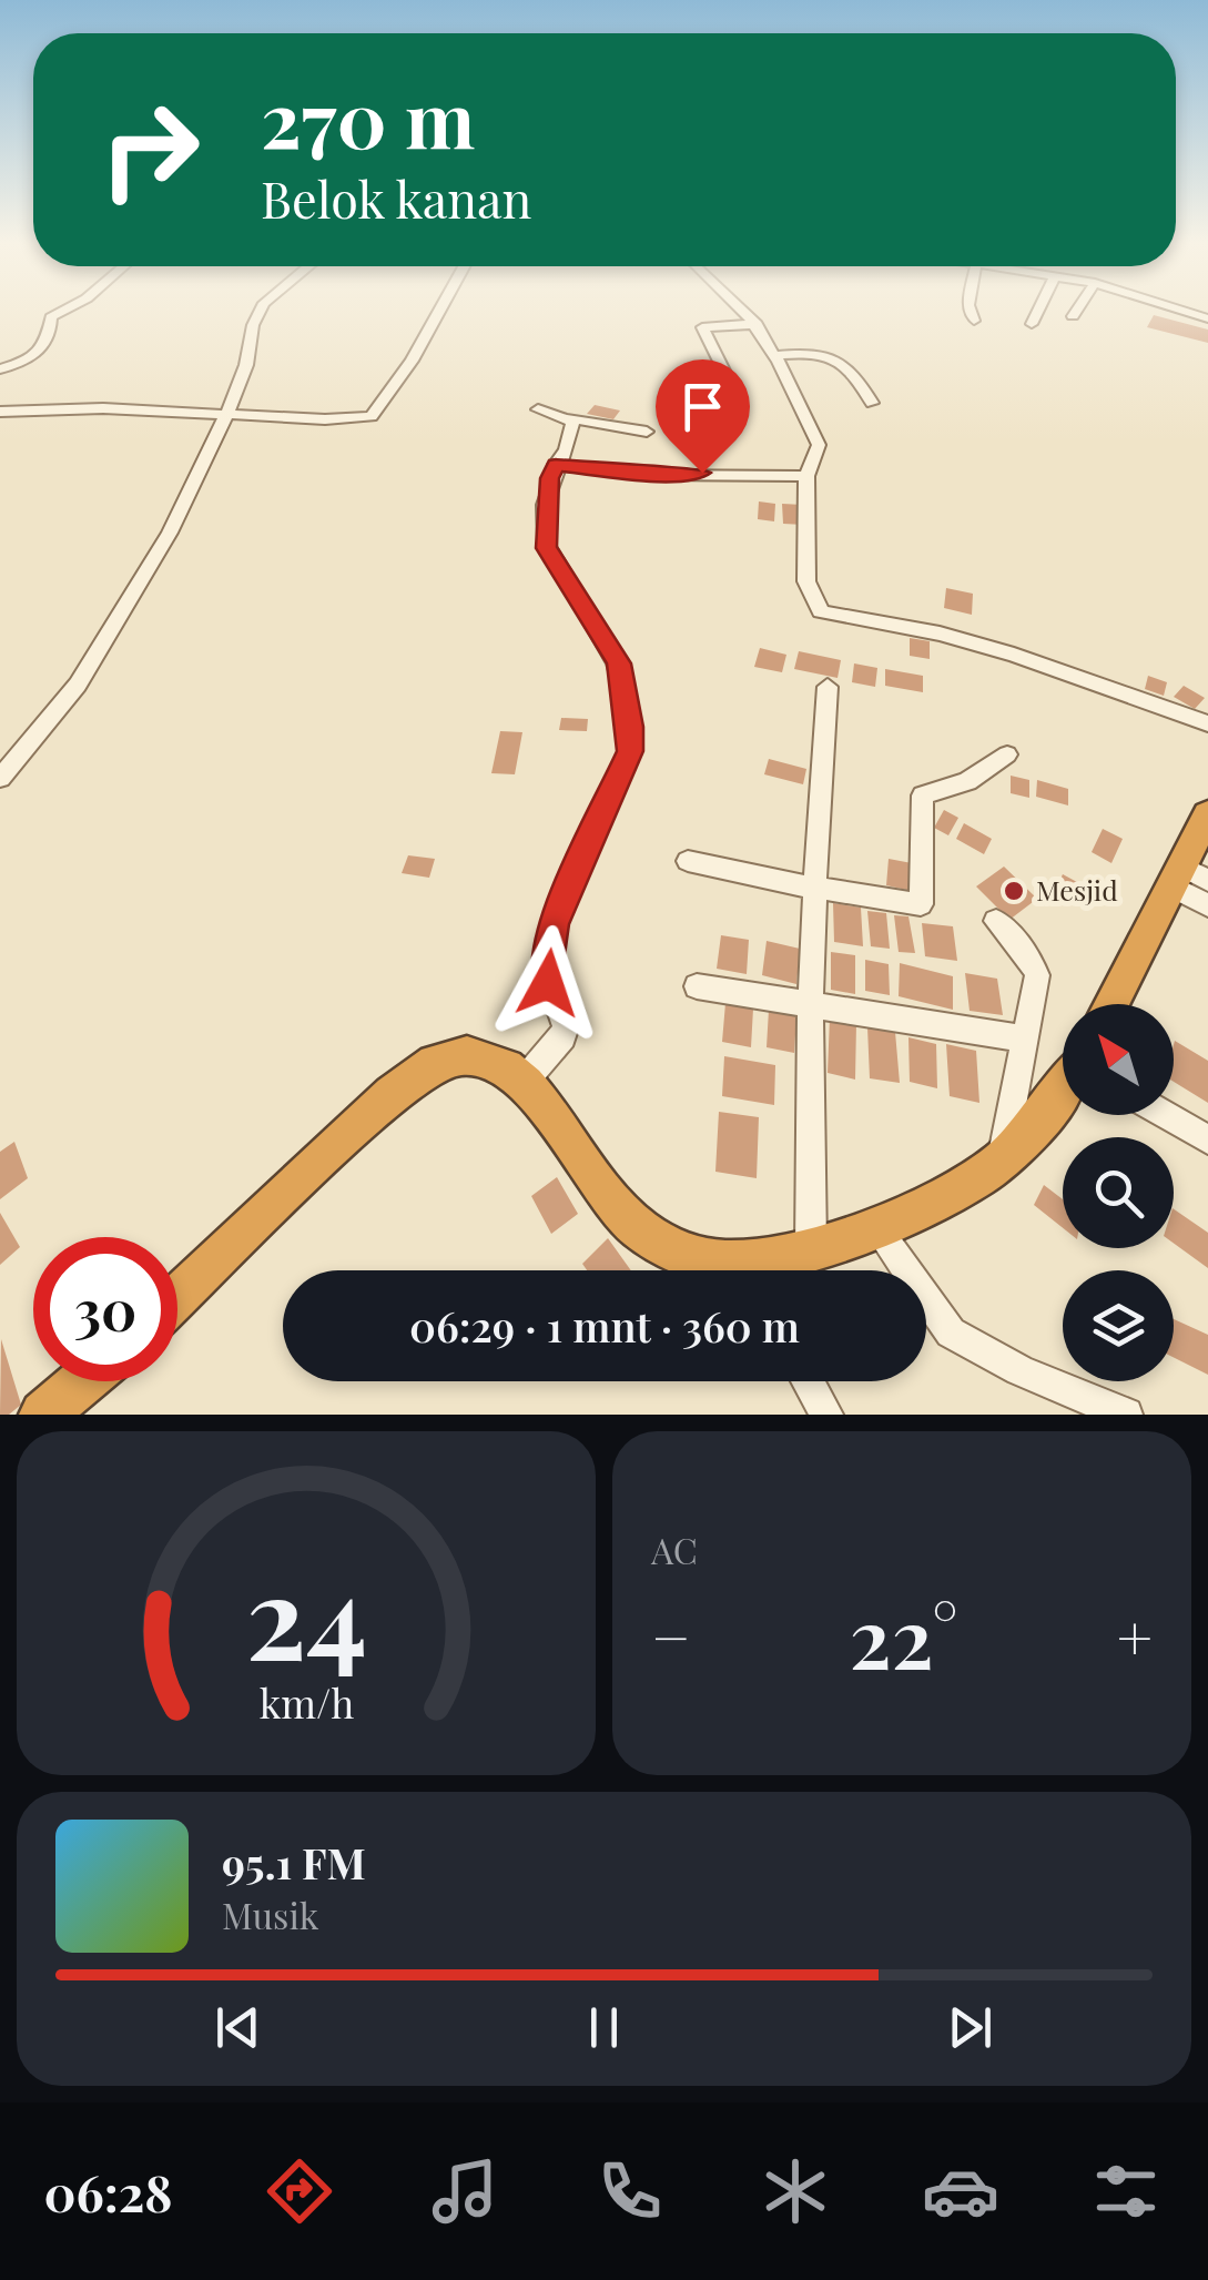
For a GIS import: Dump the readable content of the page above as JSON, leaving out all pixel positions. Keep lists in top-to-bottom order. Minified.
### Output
{"places":["Mesjid"],"north":"top left","page":{"turn":["270 m","Belok kanan"],"limit":"30","trip":"06:29 · 1 mnt · 360 m","tile":"AC","heat":["−","22°","+"],"song":["95.1 FM","Musik"],"tabs":"06:28","gauge":["24","km/h"]}}
